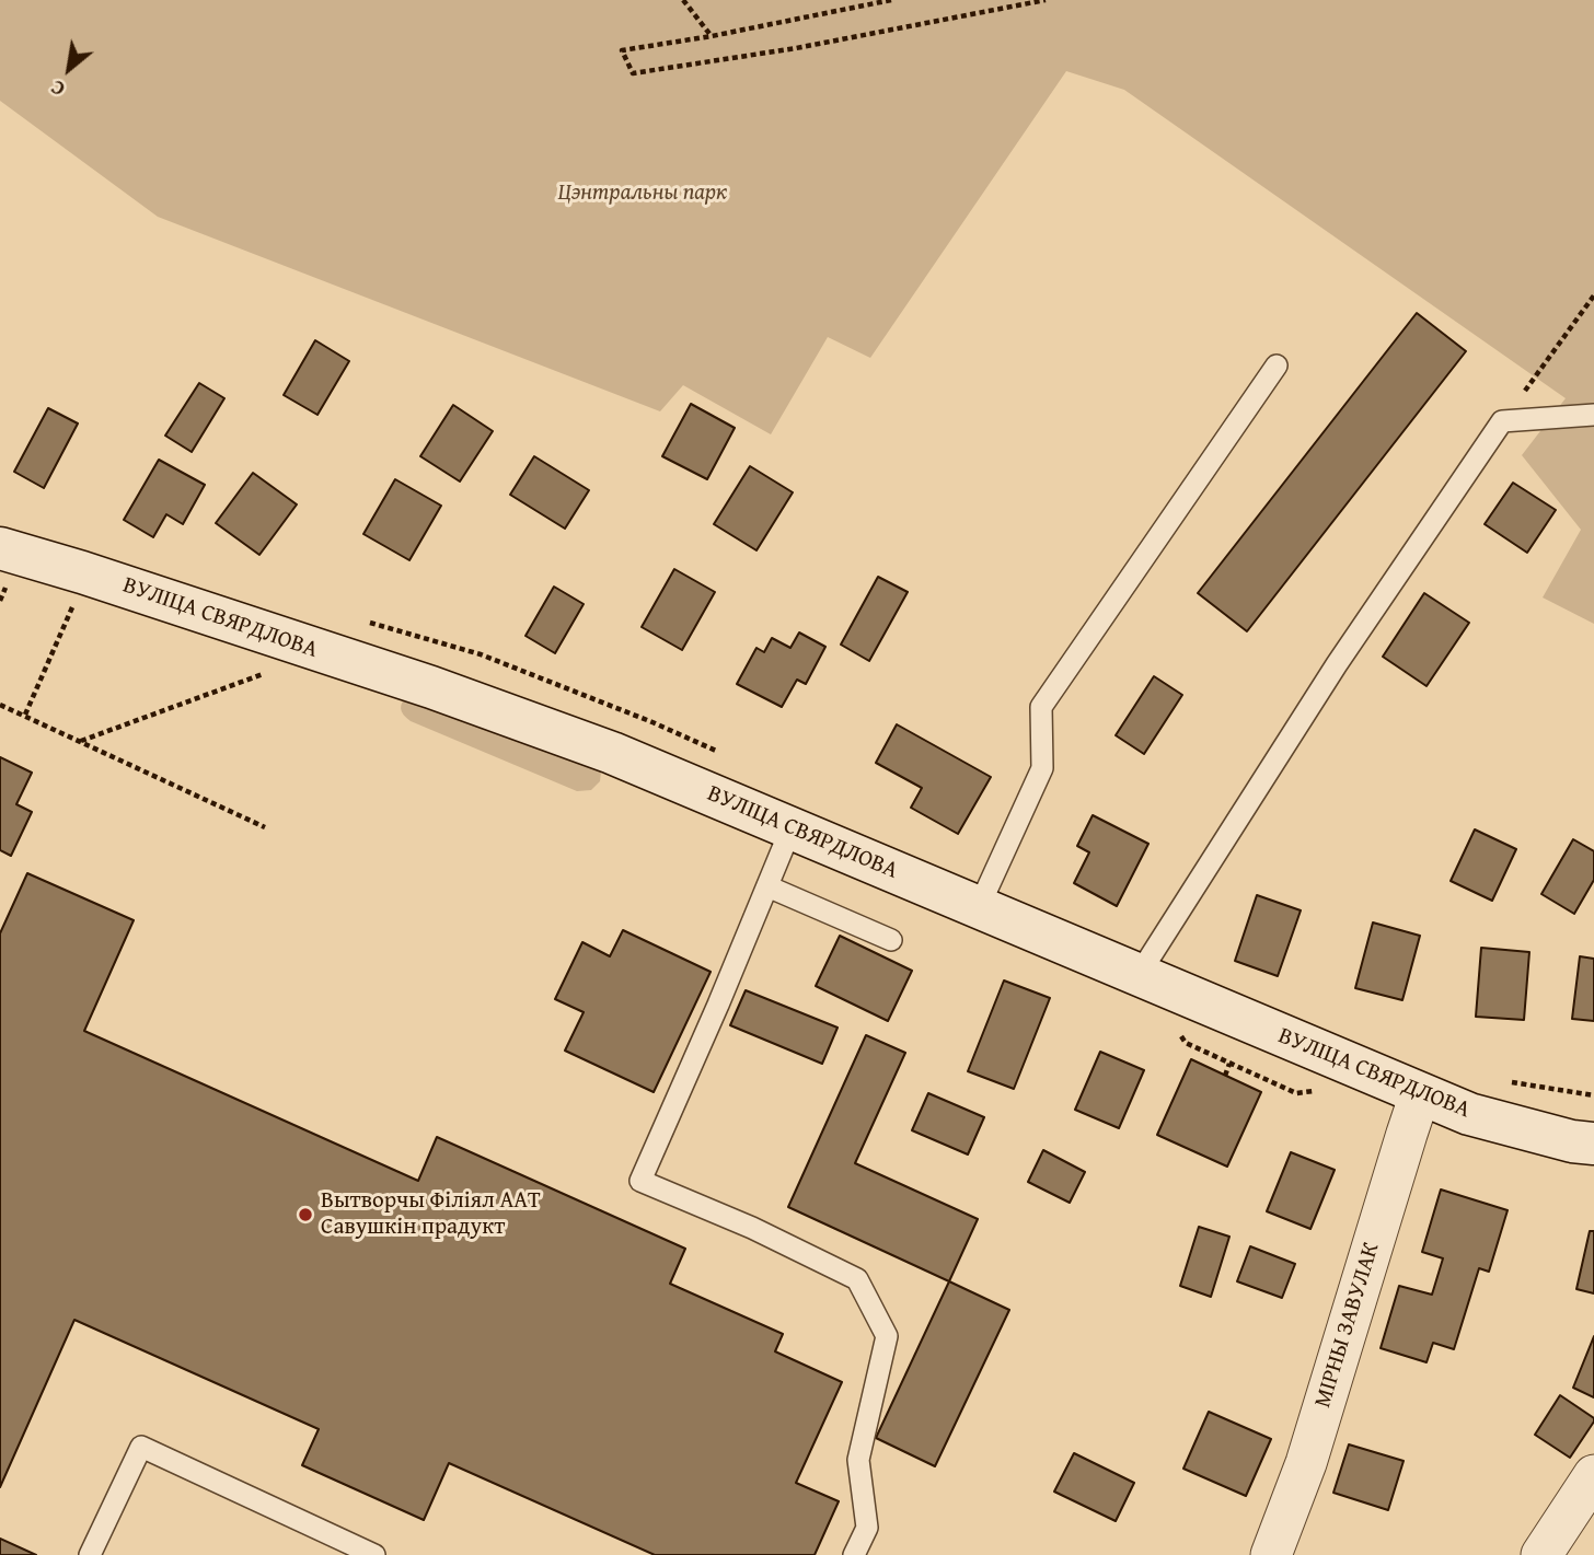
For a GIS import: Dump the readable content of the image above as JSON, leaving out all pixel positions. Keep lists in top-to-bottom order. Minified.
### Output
{"streets":{"main road":["ВУЛІЦА СВЯРДЛОВА"],"street":["МІРНЫ ЗАВУЛАК"]},"crossings":[["ВУЛІЦА СВЯРДЛОВА","МІРНЫ ЗАВУЛАК"]],"parks":["Цэнтральны парк"],"places":["Вытворчы Філіял ААТ Савушкін прадукт"],"north":"bottom left"}
